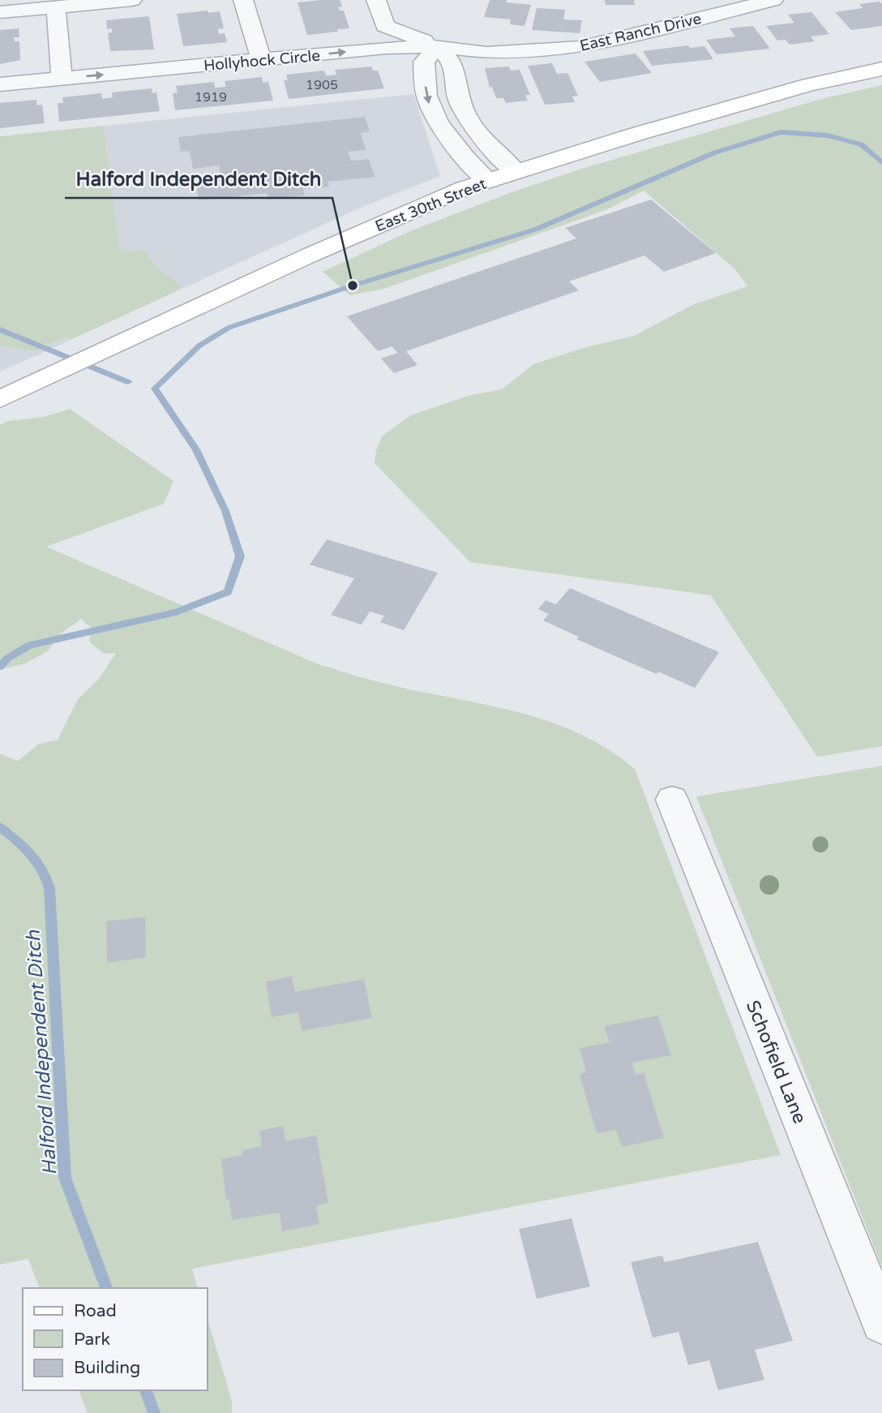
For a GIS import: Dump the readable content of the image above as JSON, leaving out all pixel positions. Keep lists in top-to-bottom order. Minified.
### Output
{"streets":{"main road":["East 30th Street"],"street":["East Ranch Drive","Hollyhock Circle","Schofield Lane"]},"crossings":[["East Ranch Drive","Hollyhock Circle"]],"one_way":["Hollyhock Circle"],"water":["Halford Independent Ditch"],"places":["Halford Independent Ditch"],"house_numbers":["1905","1919"],"legend":["Road","Park","Building"]}
